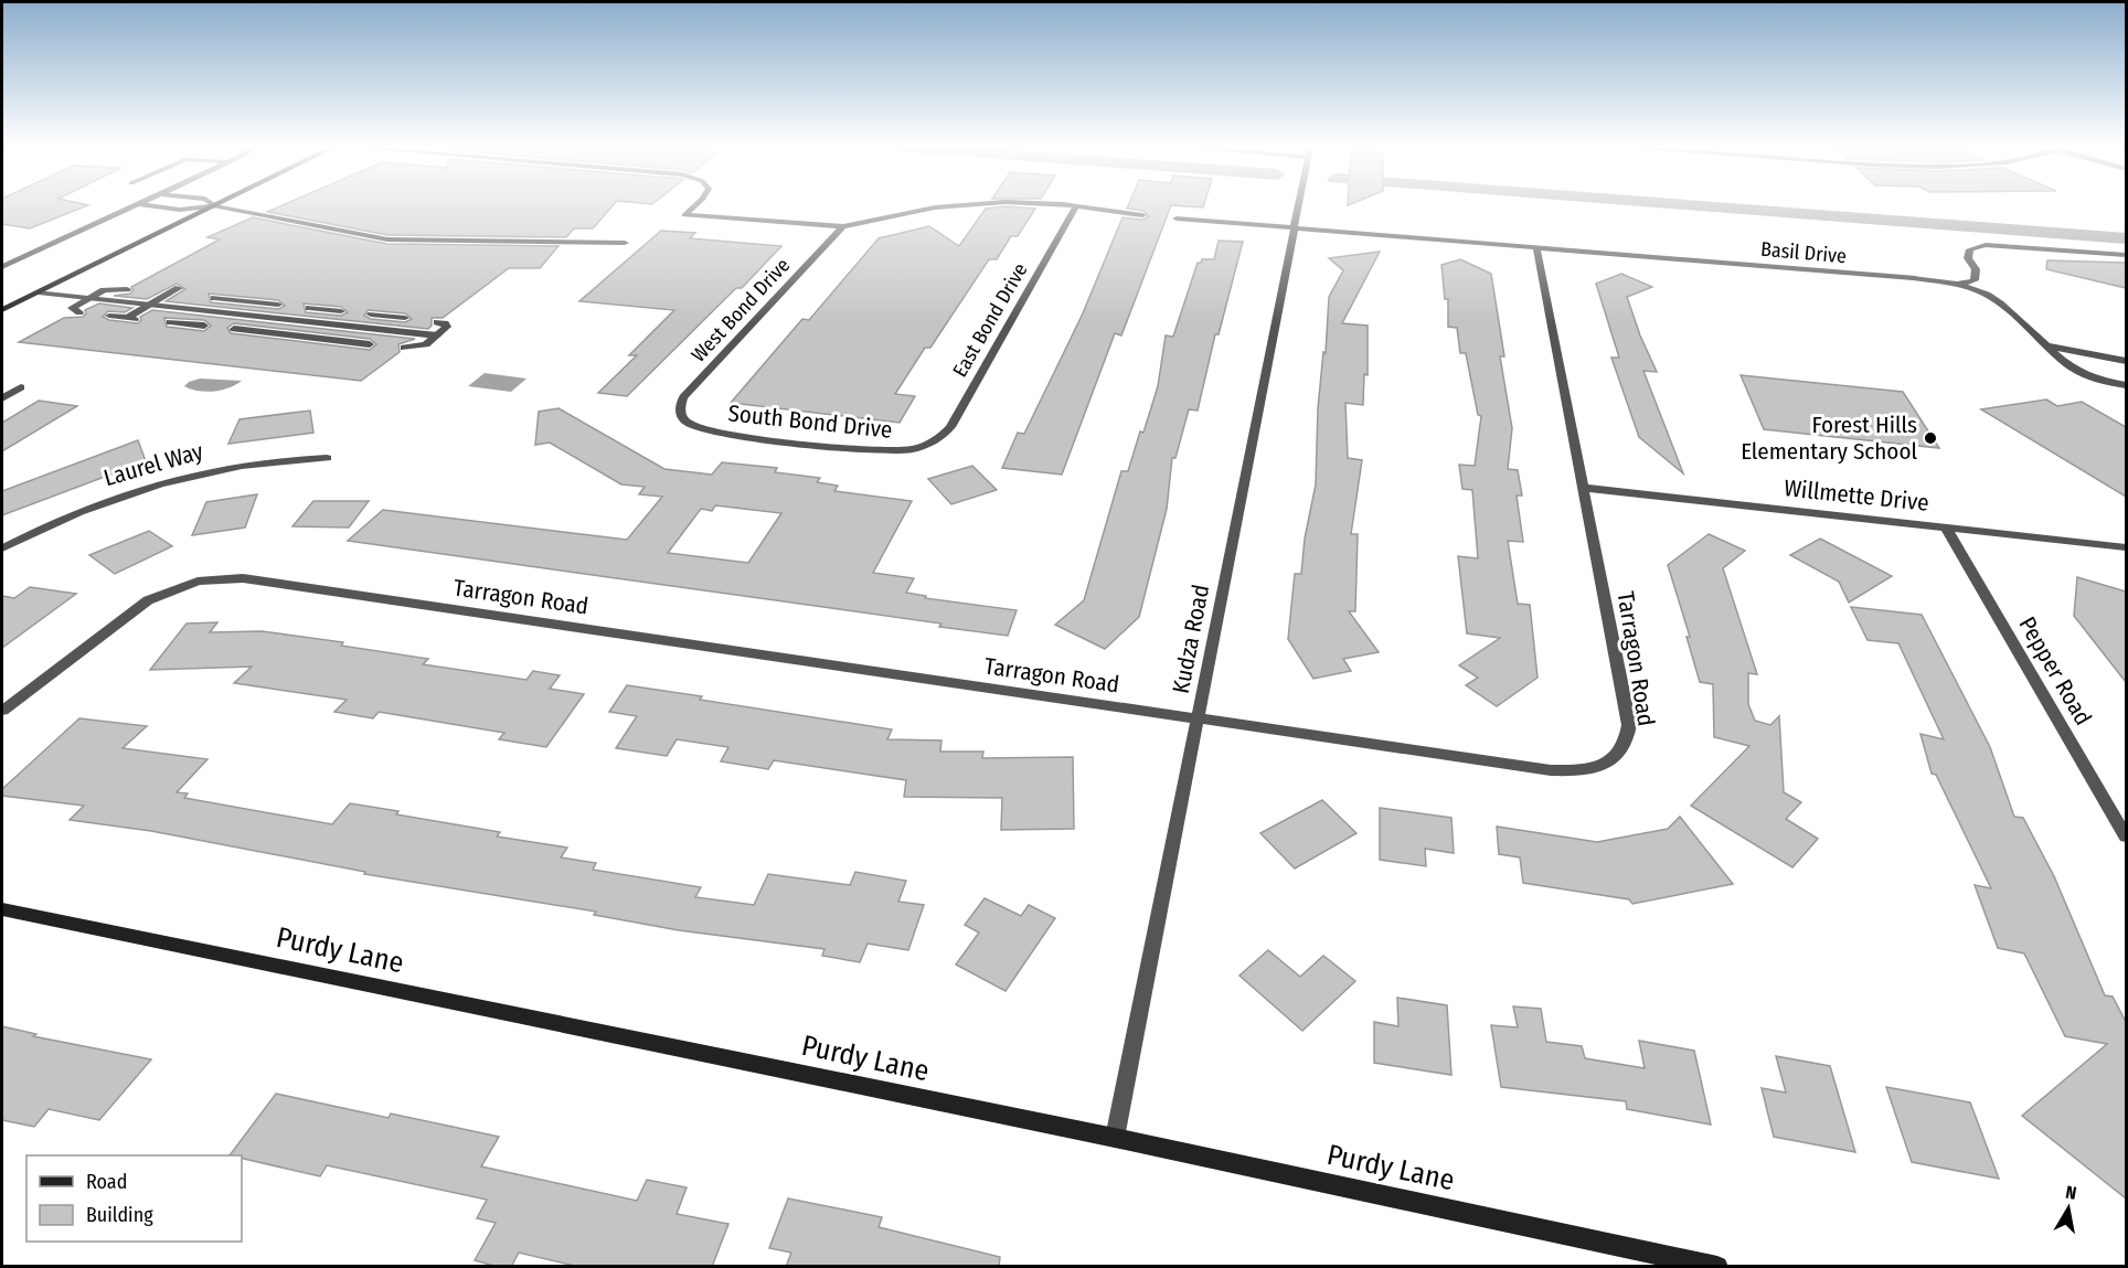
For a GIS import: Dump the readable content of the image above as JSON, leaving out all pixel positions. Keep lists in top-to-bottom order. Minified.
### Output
{"streets":{"street":["Basil Drive","West Bond Drive","East Bond Drive","South Bond Drive","Laurel Way","Willmette Drive","Tarragon Road","Kudza Road","Pepper Road","Purdy Lane"]},"crossings":[["Basil Drive","Tarragon Road"],["Basil Drive","Kudza Road"],["West Bond Drive","South Bond Drive"],["East Bond Drive","South Bond Drive"],["Willmette Drive","Tarragon Road"],["Willmette Drive","Pepper Road"],["Tarragon Road","Kudza Road"],["Kudza Road","Purdy Lane"]],"places":["Forest Hills Elementary School"],"legend":["Road","Building"],"north":"top"}
